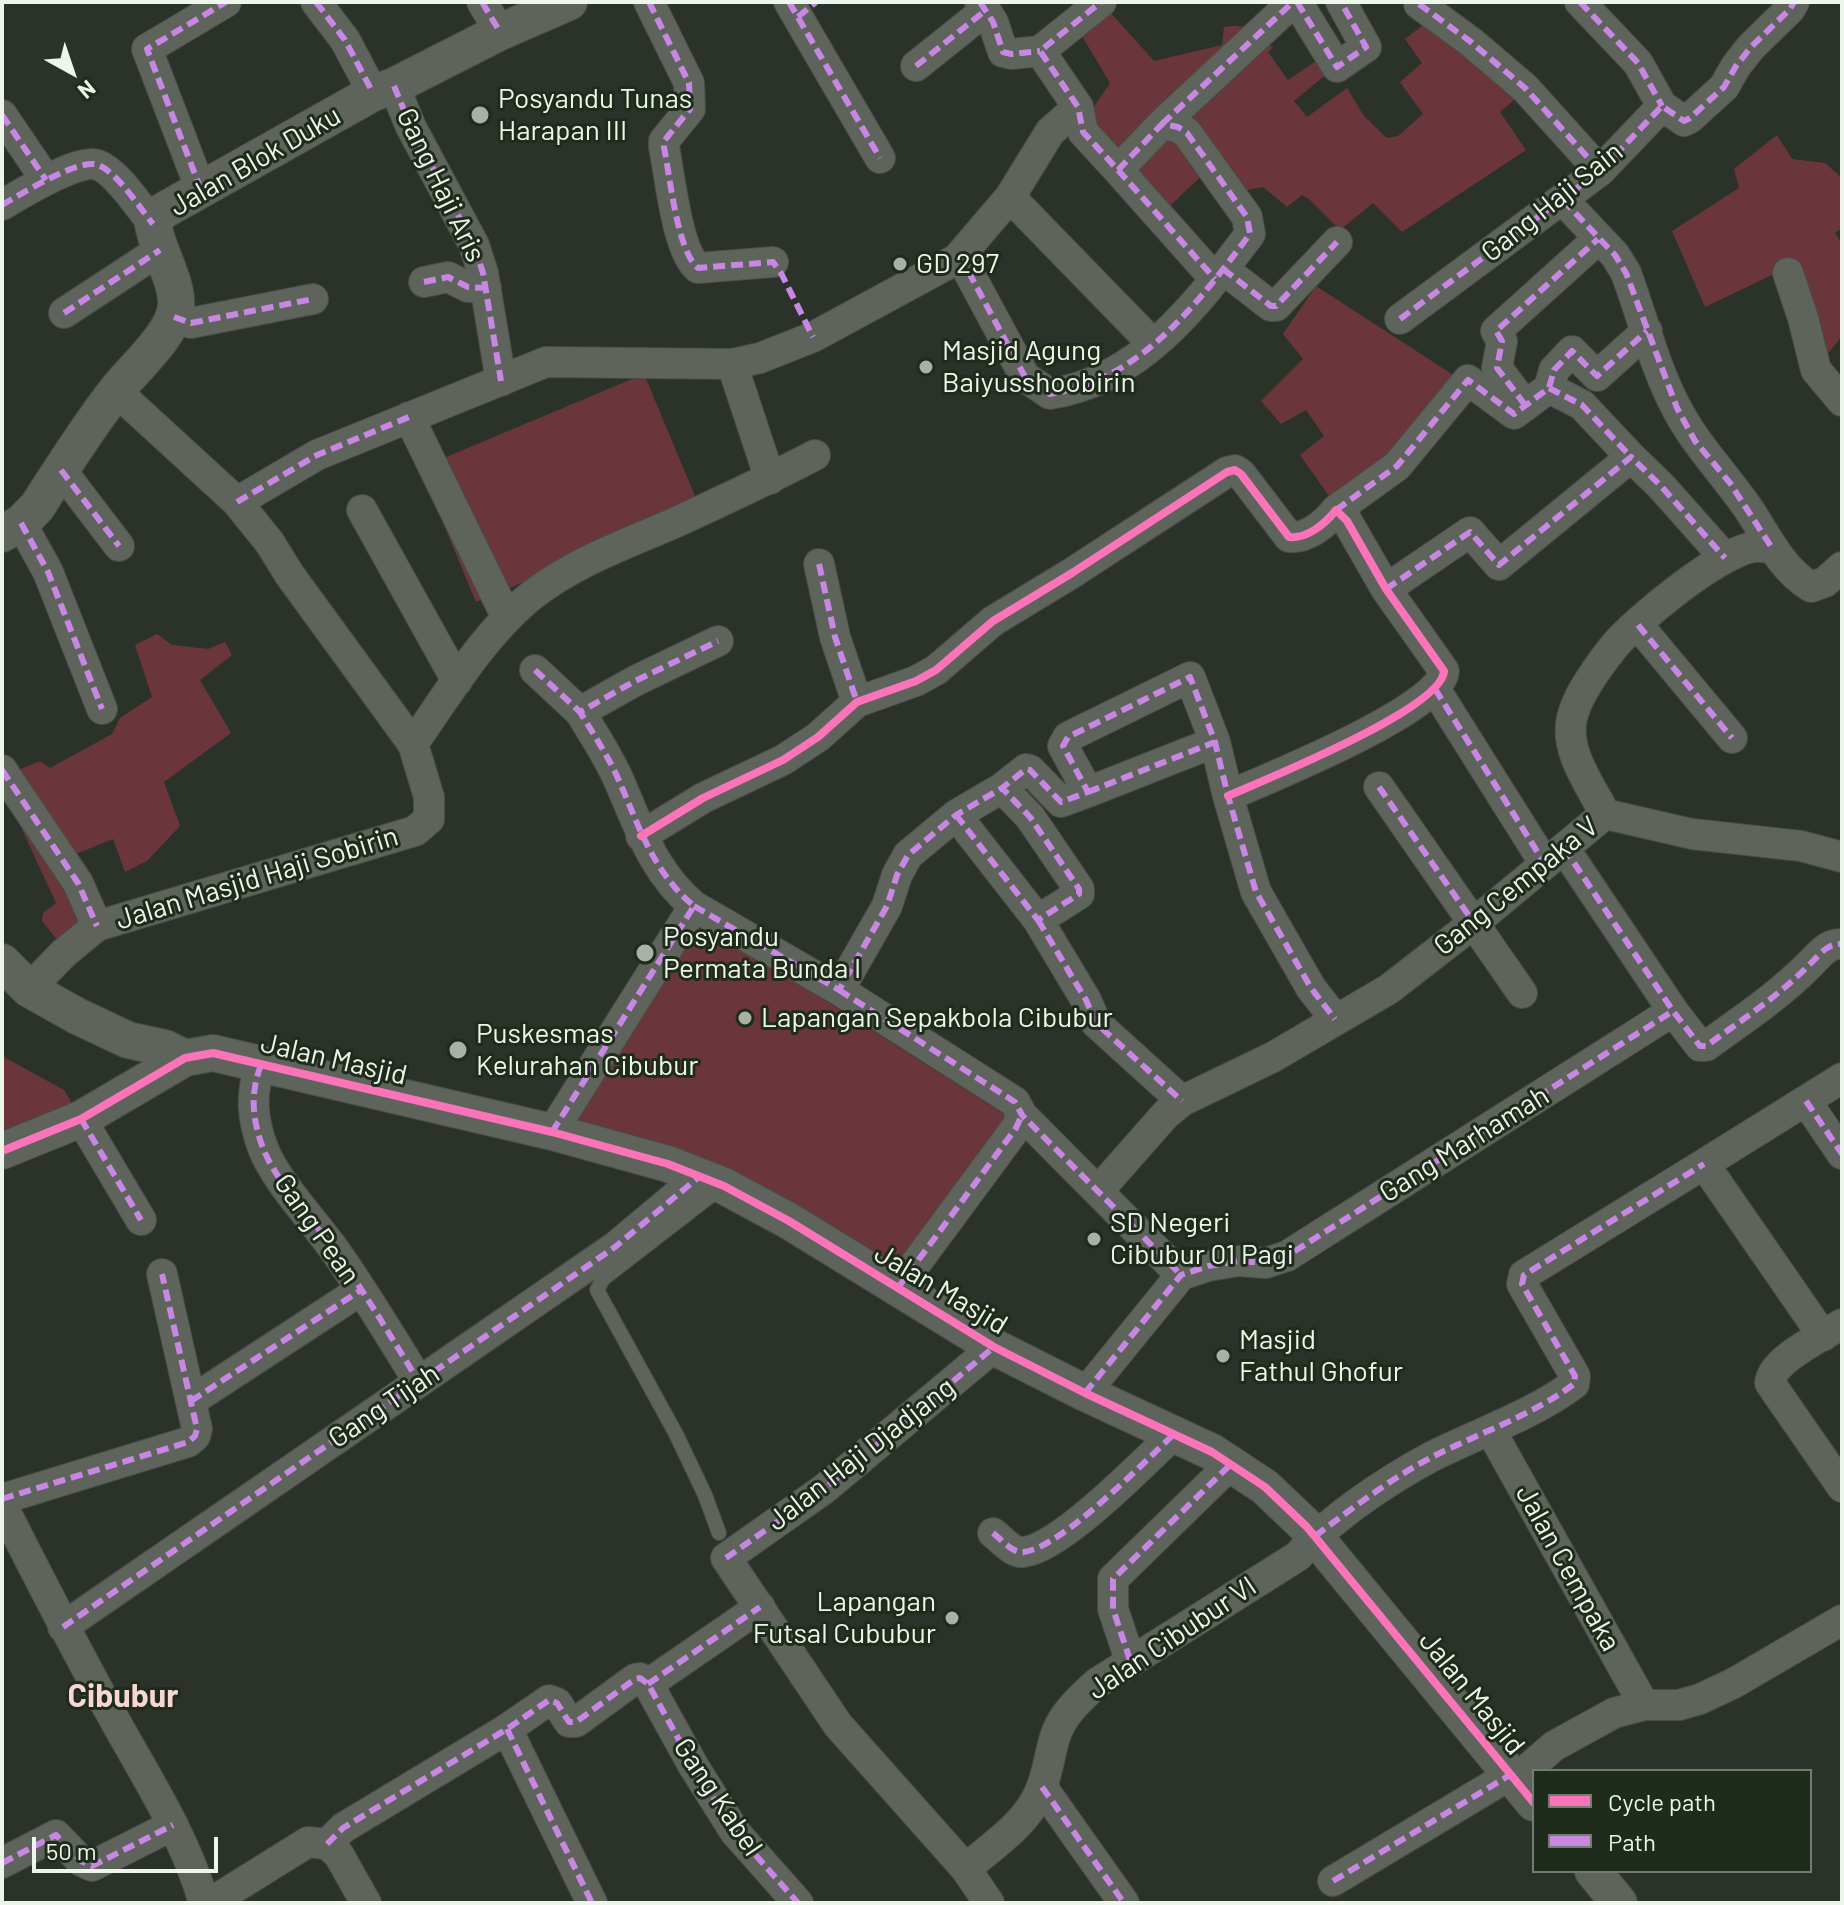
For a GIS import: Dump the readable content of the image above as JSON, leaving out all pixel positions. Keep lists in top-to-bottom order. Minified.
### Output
{"streets":{"street":["Jalan Blok Duku","Gang Haji Aris","Gang Haji Sain","Jalan Masjid Haji Sobirin","Gang Cempaka V","Jalan Masjid","Gang Marhamah","Gang Pean","Gang Tijah","Jalan Haji Djadjang","Jalan Cempaka","Jalan Cibubur VI","Gang Kabel"]},"crossings":[["Jalan Blok Duku","Gang Haji Aris"],["Jalan Masjid","Gang Pean"],["Jalan Masjid","Gang Tijah"],["Jalan Masjid","Jalan Haji Djadjang"],["Jalan Masjid","Jalan Cibubur VI"],["Gang Pean","Gang Tijah"],["Jalan Cempaka","Jalan Cibubur VI"]],"districts":["Cibubur"],"places":["Posyandu Tunas Harapan III","GD 297","Masjid Agung Baiyusshoobirin","Posyandu Permata Bunda I","Lapangan Sepakbola Cibubur","Puskesmas Kelurahan Cibubur","SD Negeri Cibubur 01 Pagi","Masjid Fathul Ghofur","Lapangan Futsal Cububur"],"legend":["Cycle path","Path"],"scale_bar":"50 m","north":"bottom right"}
